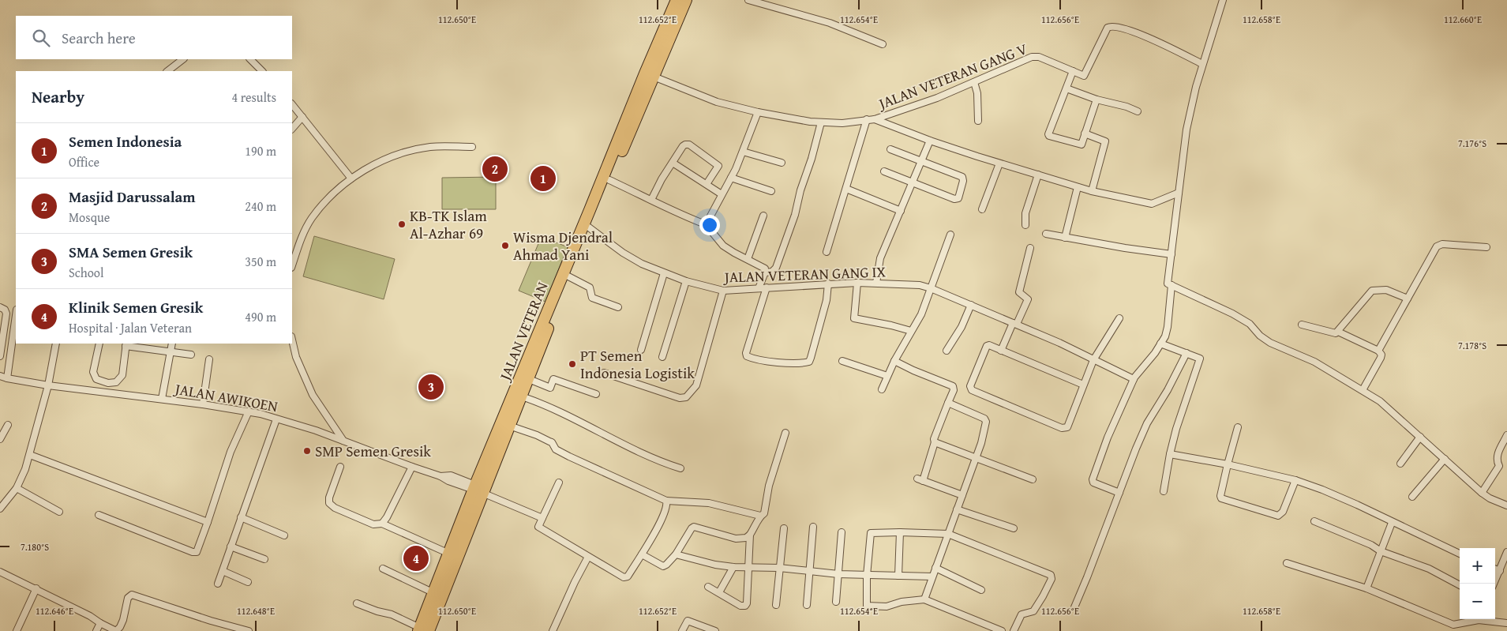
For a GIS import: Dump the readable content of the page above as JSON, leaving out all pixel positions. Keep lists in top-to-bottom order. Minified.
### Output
{"streets":{"highway":["JALAN VETERAN"],"street":["JALAN VETERAN GANG V","JALAN VETERAN GANG IX","JALAN AWIKOEN"]},"crossings":[["JALAN VETERAN GANG V","JALAN VETERAN"],["JALAN VETERAN GANG IX","JALAN VETERAN"],["JALAN VETERAN","JALAN AWIKOEN"]],"places":["KB-TK Islam Al-Azhar 69","Wisma Djendral Ahmad Yani","PT Semen Indonesia Logistik","SMP Semen Gresik"],"page":{"search":"Search here","heading":["Nearby","4 results"],"list":[{"mark":"1","name":"Semen Indonesia","note":"Office","value":"190 m"},{"mark":"2","name":"Masjid Darussalam","note":"Mosque","value":"240 m"},{"mark":"3","name":"SMA Semen Gresik","note":"School","value":"350 m"},{"mark":"4","name":"Klinik Semen Gresik","note":"Hospital · Jalan Veteran","value":"490 m"}],"pins":["2","1","3","4"],"map_buttons":["+","−"]},"coordinates":["112.650°E","112.652°E","112.654°E","112.656°E","112.658°E","112.660°E","7.176°S","7.178°S","7.180°S","112.646°E","112.648°E"]}
